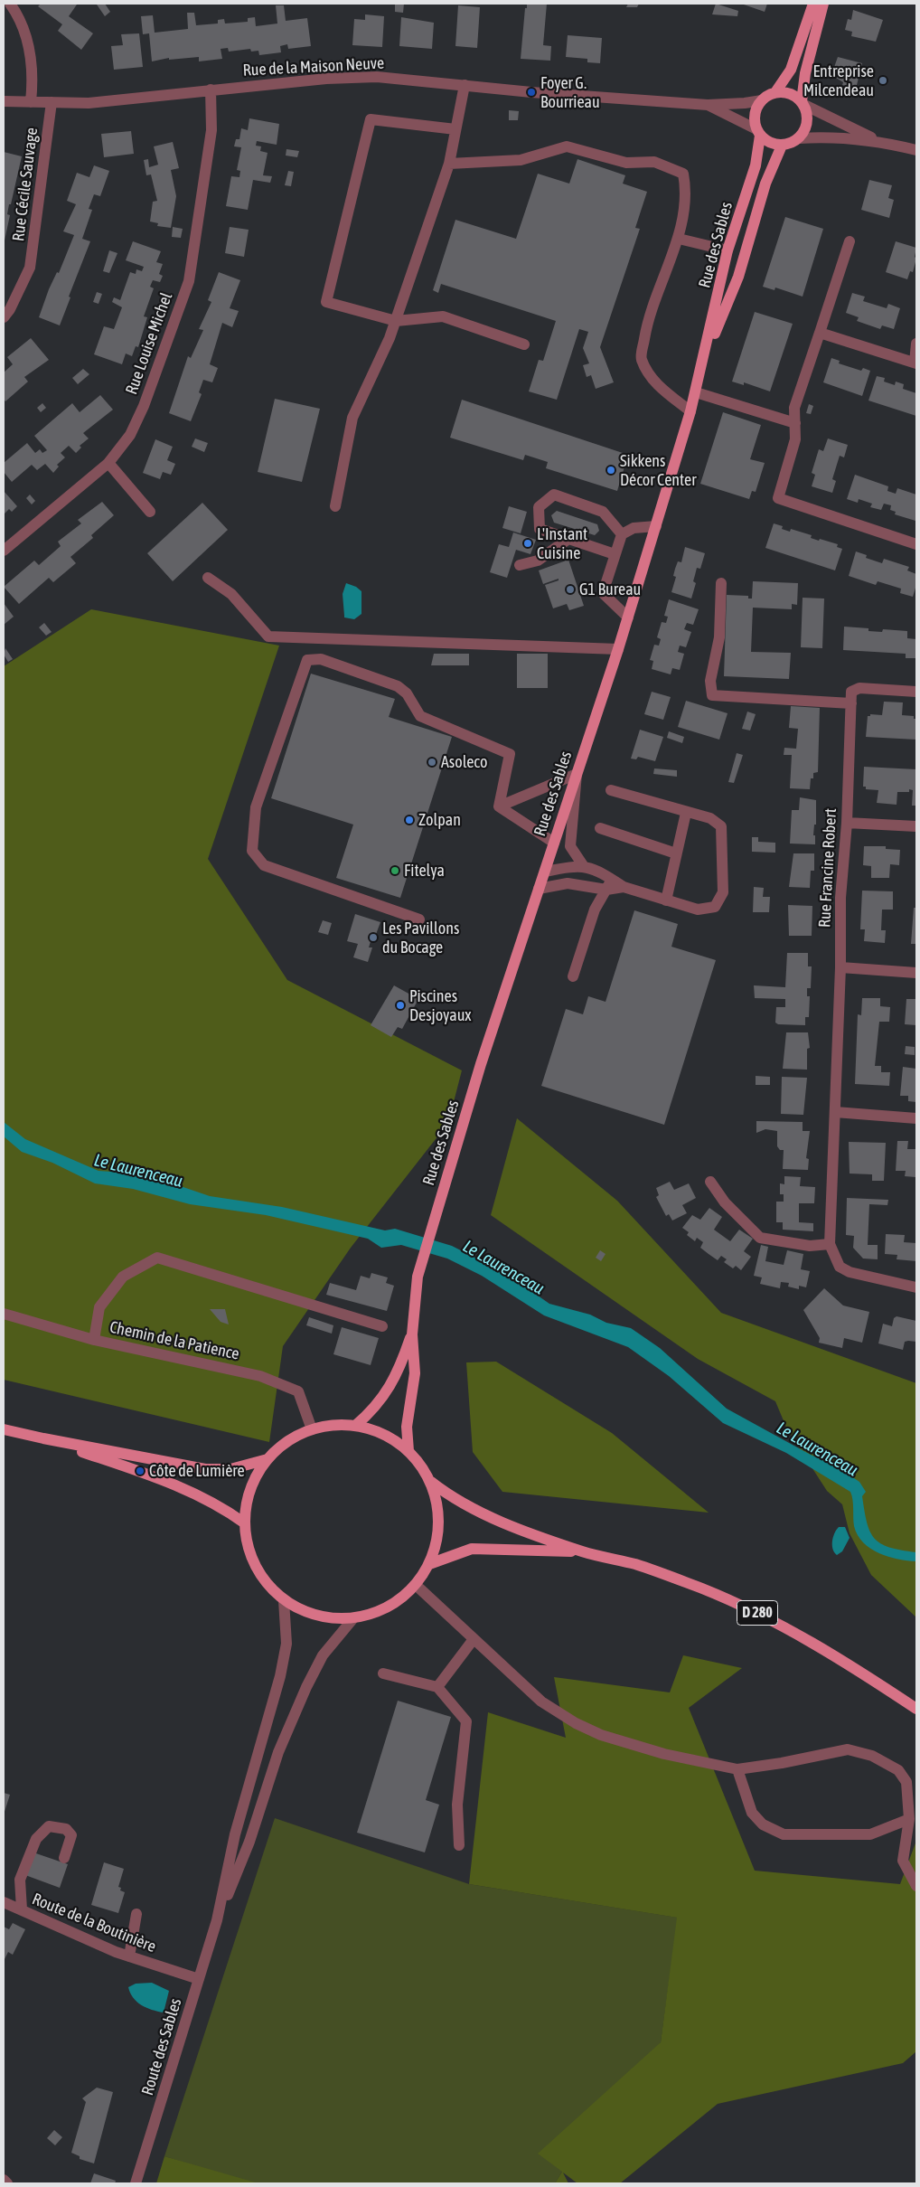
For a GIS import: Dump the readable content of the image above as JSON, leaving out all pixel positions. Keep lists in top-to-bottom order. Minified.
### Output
{"streets":{"main road":["Rue des Sables","D 280"],"street":["Rue de la Maison Neuve","Rue Cécile Sauvage","Rue Louise Michel","Rue Francine Robert","Chemin de la Patience","Route de la Boutinière","Route des Sables"]},"crossings":[["Rue de la Maison Neuve","Rue Cécile Sauvage"],["Rue de la Maison Neuve","Rue des Sables"],["Rue de la Maison Neuve","Rue Louise Michel"],["Route de la Boutinière","Route des Sables"]],"water":["Le Laurenceau"],"places":["Entreprise Milcendeau","Foyer G. Bourrieau","Sikkens Décor Center","L'Instant Cuisine","G1 Bureau","Asoleco","Zolpan","Fitelya","Les Pavillons du Bocage","Piscines Desjoyaux","Côte de Lumière"]}
